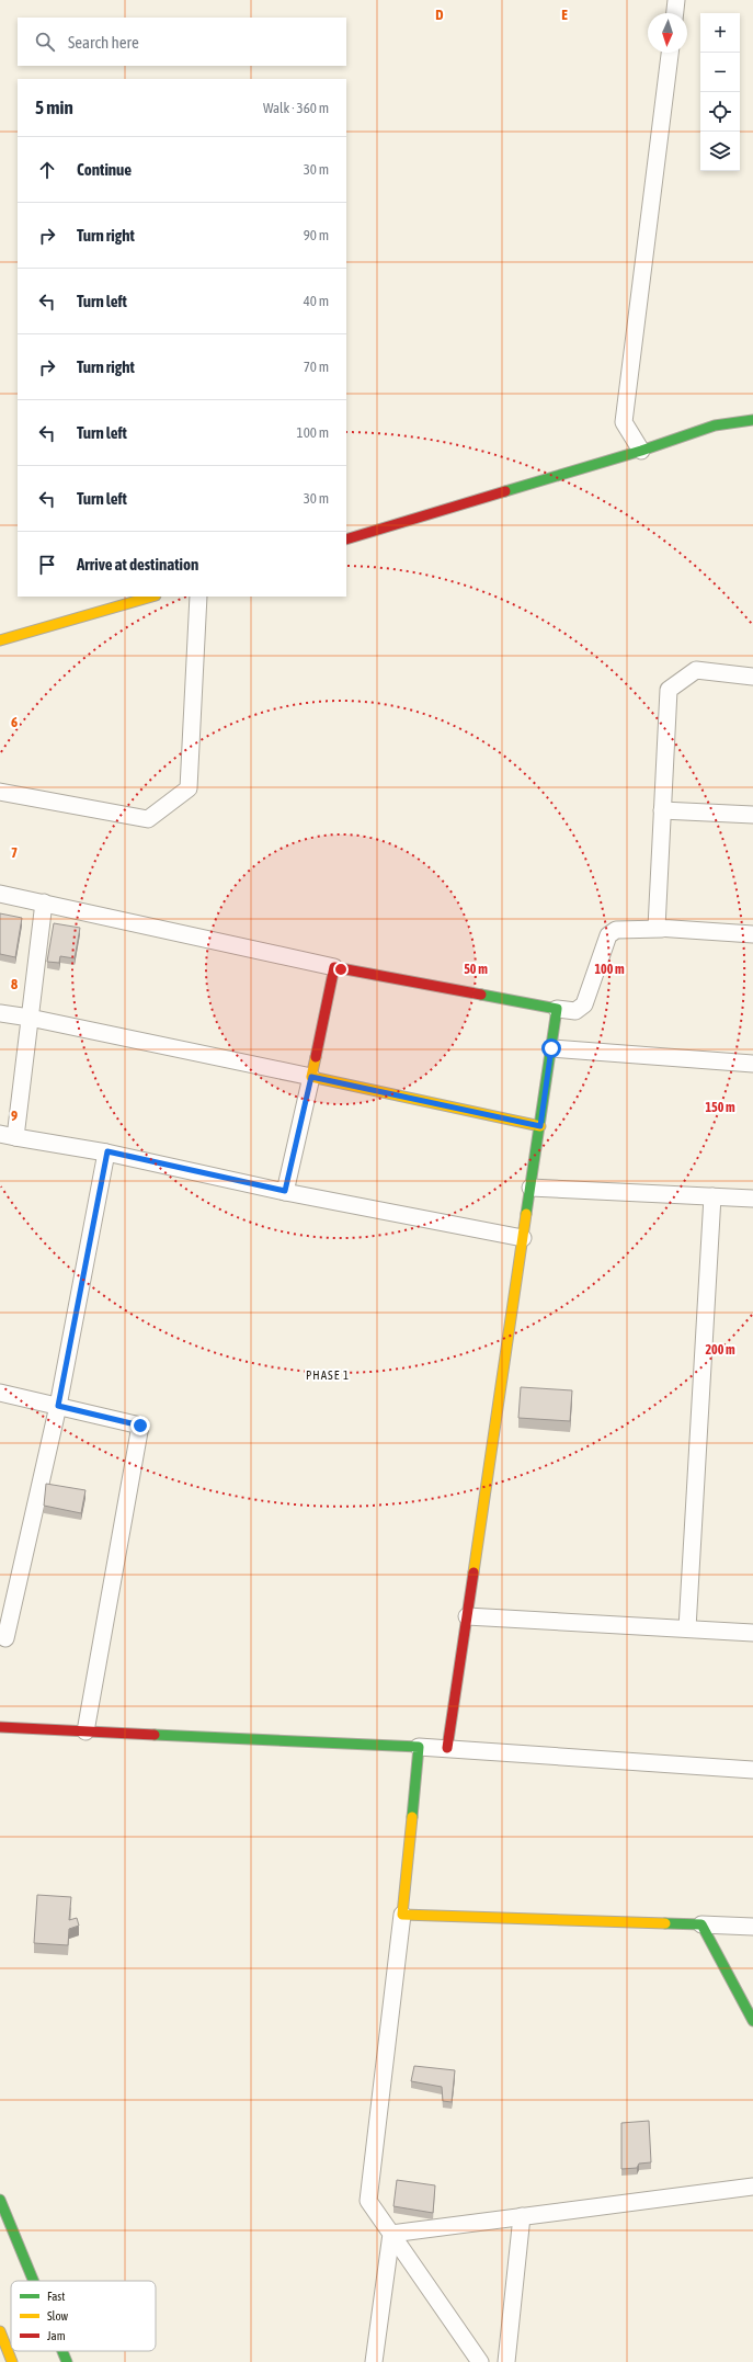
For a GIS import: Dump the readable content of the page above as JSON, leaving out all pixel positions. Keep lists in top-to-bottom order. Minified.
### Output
{"districts":["PHASE 1"],"legend":["Fast","Slow","Jam"],"north":"bottom","page":{"map_buttons":["+","−"],"search":"Search here","heading":["5 min","Walk · 360 m"],"list":[["Continue","30 m"],["Turn right","90 m"],["Turn left","40 m"],["Turn right","70 m"],["Turn left","100 m"],["Turn left","30 m"],"Arrive at destination"]},"grid":{"columns":["D","E"],"rows":["6","7","8","9"]},"rings":["50 m","100 m","150 m","200 m"]}
